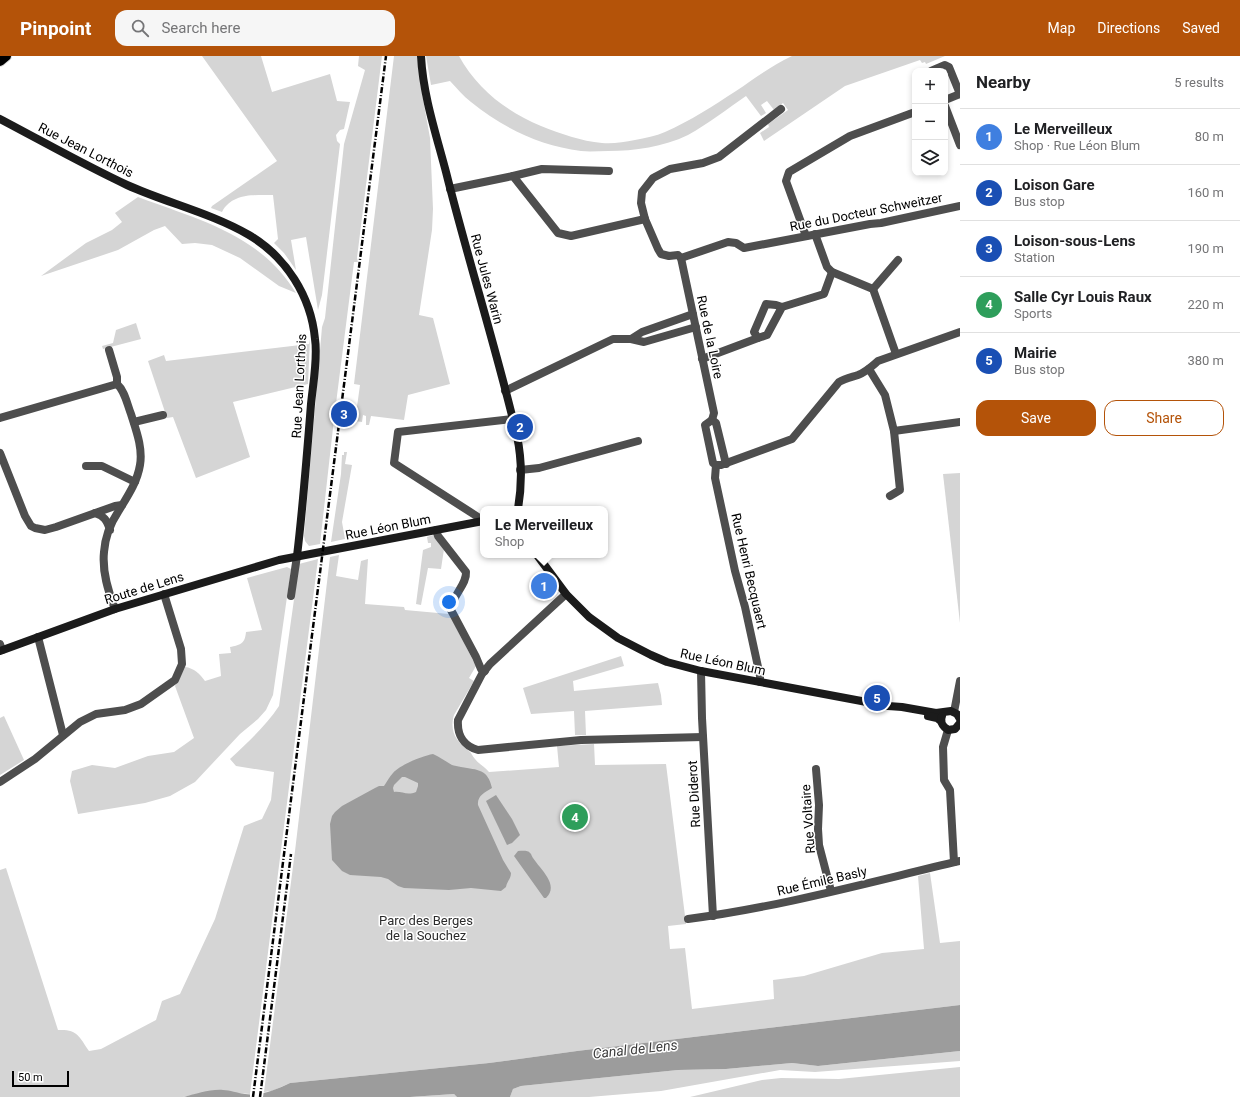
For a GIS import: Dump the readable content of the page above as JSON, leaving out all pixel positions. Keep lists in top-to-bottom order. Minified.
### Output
{"streets":{"street":["Rue Jean Lorthois","Rue du Docteur Schweitzer","Rue Jules Warin","Rue de la Loire","Rue Léon Blum","Rue Henri Becquaert","Route de Lens","Rue Diderot","Rue Voltaire","Rue Émile Basly"]},"crossings":[["Rue Jean Lorthois","Rue Léon Blum"],["Rue Jean Lorthois","Route de Lens"],["Rue du Docteur Schweitzer","Rue de la Loire"],["Rue de la Loire","Rue Henri Becquaert"],["Rue Léon Blum","Rue Henri Becquaert"],["Rue Léon Blum","Route de Lens"],["Rue Léon Blum","Rue Diderot"],["Rue Diderot","Rue Émile Basly"],["Rue Voltaire","Rue Émile Basly"]],"water":["Canal de Lens"],"parks":["Parc des Berges de la Souchez"],"scale_bar":"50 m","page":{"header":"Pinpoint","search":"Search here","nav":["Map","Directions","Saved"],"heading":["Nearby","5 results"],"map_buttons":["+","−"],"list":[{"mark":"1","name":"Le Merveilleux","note":"Shop · Rue Léon Blum","value":"80 m"},{"mark":"2","name":"Loison Gare","note":"Bus stop","value":"160 m"},{"mark":"3","name":"Loison-sous-Lens","note":"Station","value":"190 m"},{"mark":"4","name":"Salle Cyr Louis Raux","note":"Sports","value":"220 m"},{"mark":"5","name":"Mairie","note":"Bus stop","value":"380 m"}],"buttons":["Save","Share"],"pins":["3","2","1","5","4"],"popup":["Le Merveilleux","Shop"],"scale":"50 m"}}
